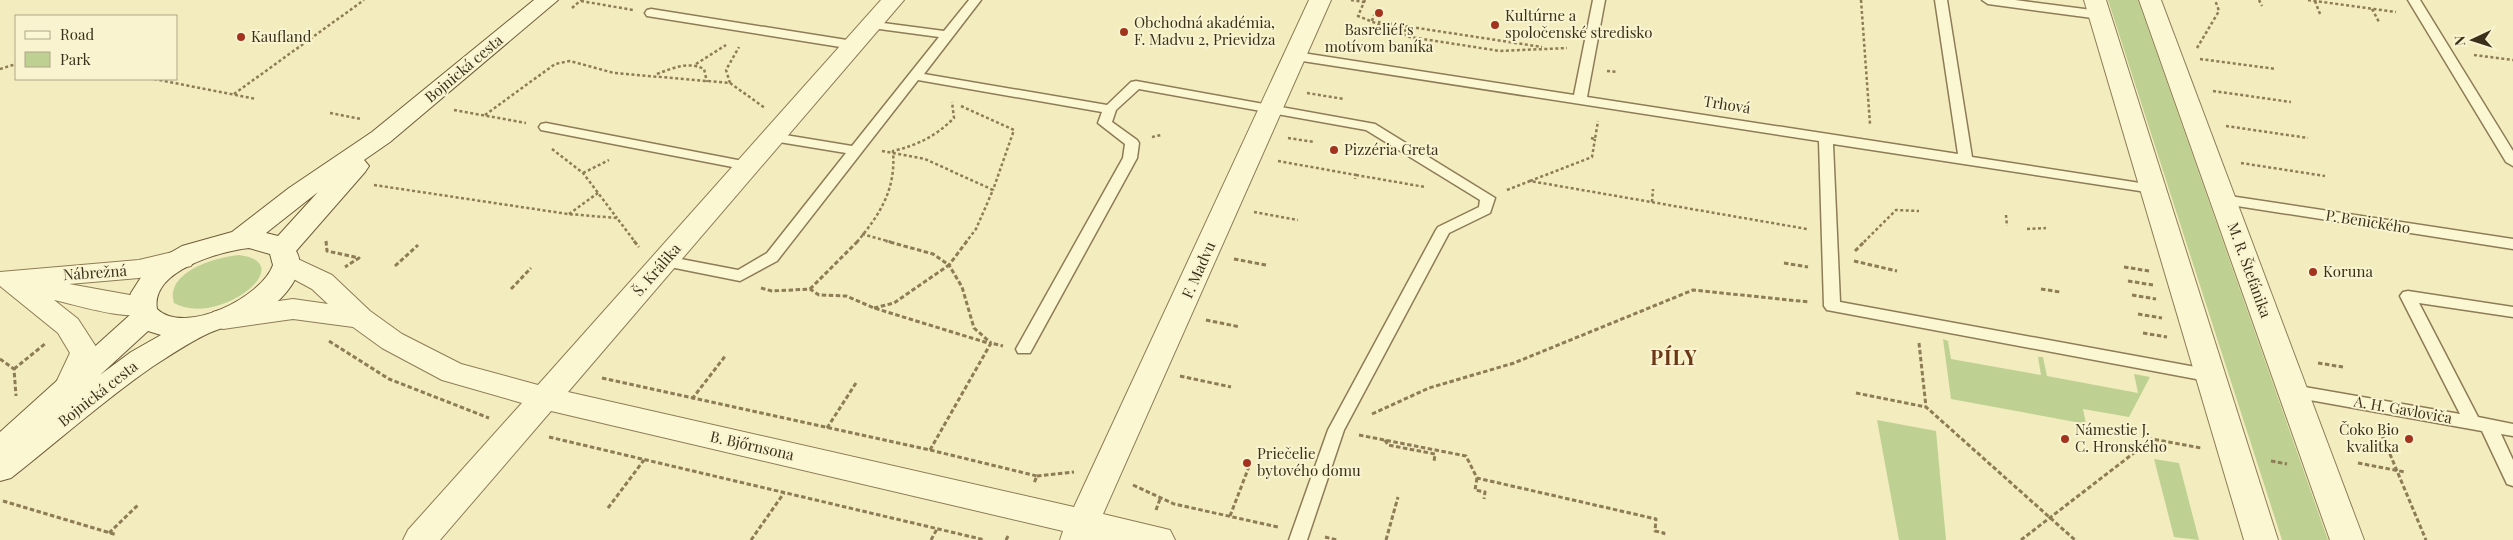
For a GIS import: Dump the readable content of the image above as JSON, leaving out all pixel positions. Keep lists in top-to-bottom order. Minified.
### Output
{"streets":{"street":["Bojnická cesta","Š. Králika","F. Madvu","M. R. Štefánika","Nábrežná","B. Bjőrnsona"],"lane":["Trhová","P. Benického","A. H. Gavloviča"]},"crossings":[["Bojnická cesta","Nábrežná"],["Bojnická cesta","B. Bjőrnsona"],["Trhová","F. Madvu"],["P. Benického","M. R. Štefánika"],["Š. Králika","B. Bjőrnsona"],["F. Madvu","B. Bjőrnsona"],["M. R. Štefánika","A. H. Gavloviča"]],"districts":["PÍLY"],"places":["Basreliéf s motívom baníka","Kultúrne a spoločenské stredisko","Obchodná akadémia, F. Madvu 2, Prievidza","Kaufland","Pizzéria Greta","Koruna","Námestie J. C. Hronského","Čoko Bio kvalitka","Priečelie bytového domu"],"legend":["Road","Park"],"north":"left"}
